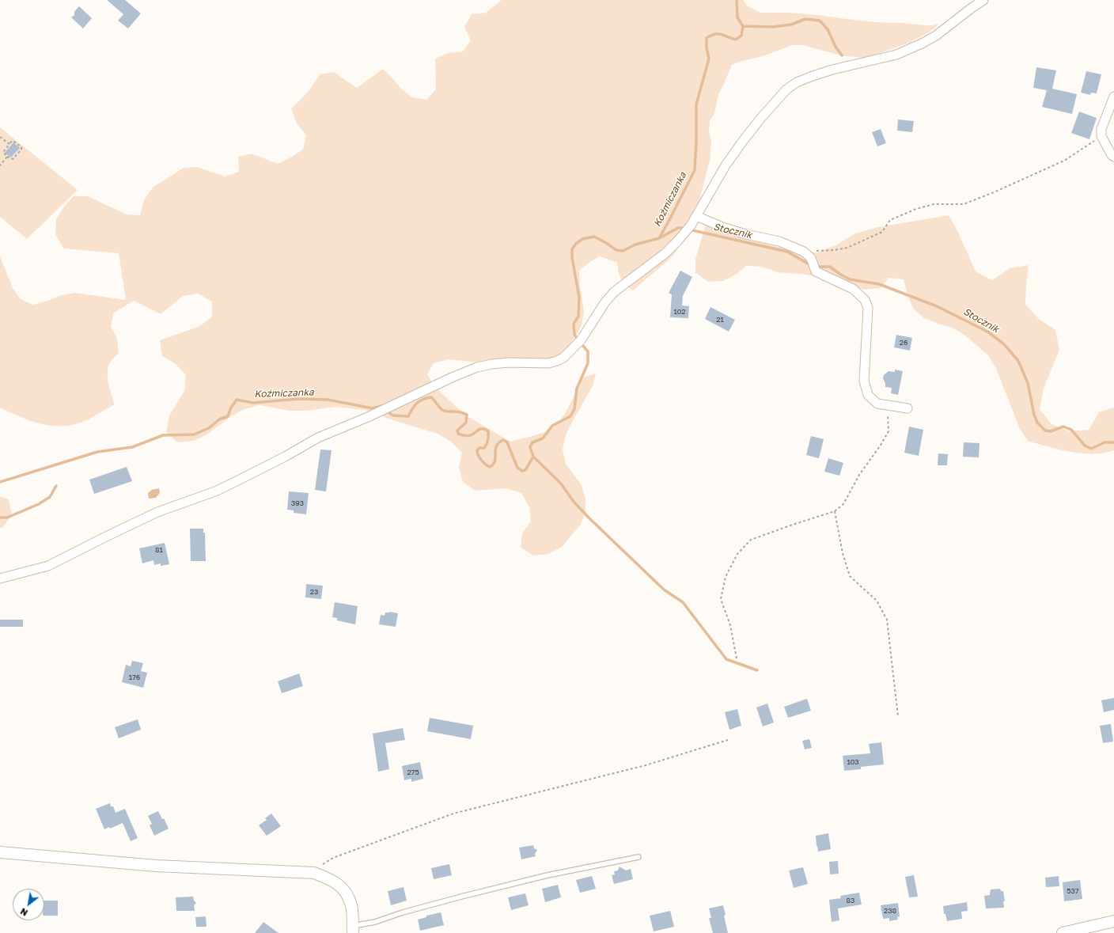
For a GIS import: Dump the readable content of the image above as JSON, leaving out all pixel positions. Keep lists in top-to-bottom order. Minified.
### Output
{"water":["Koźmiczanka","Stocznik"],"house_numbers":["102","21","26","393","81","23","176","103","275","537","83","238"],"north":"bottom left"}
